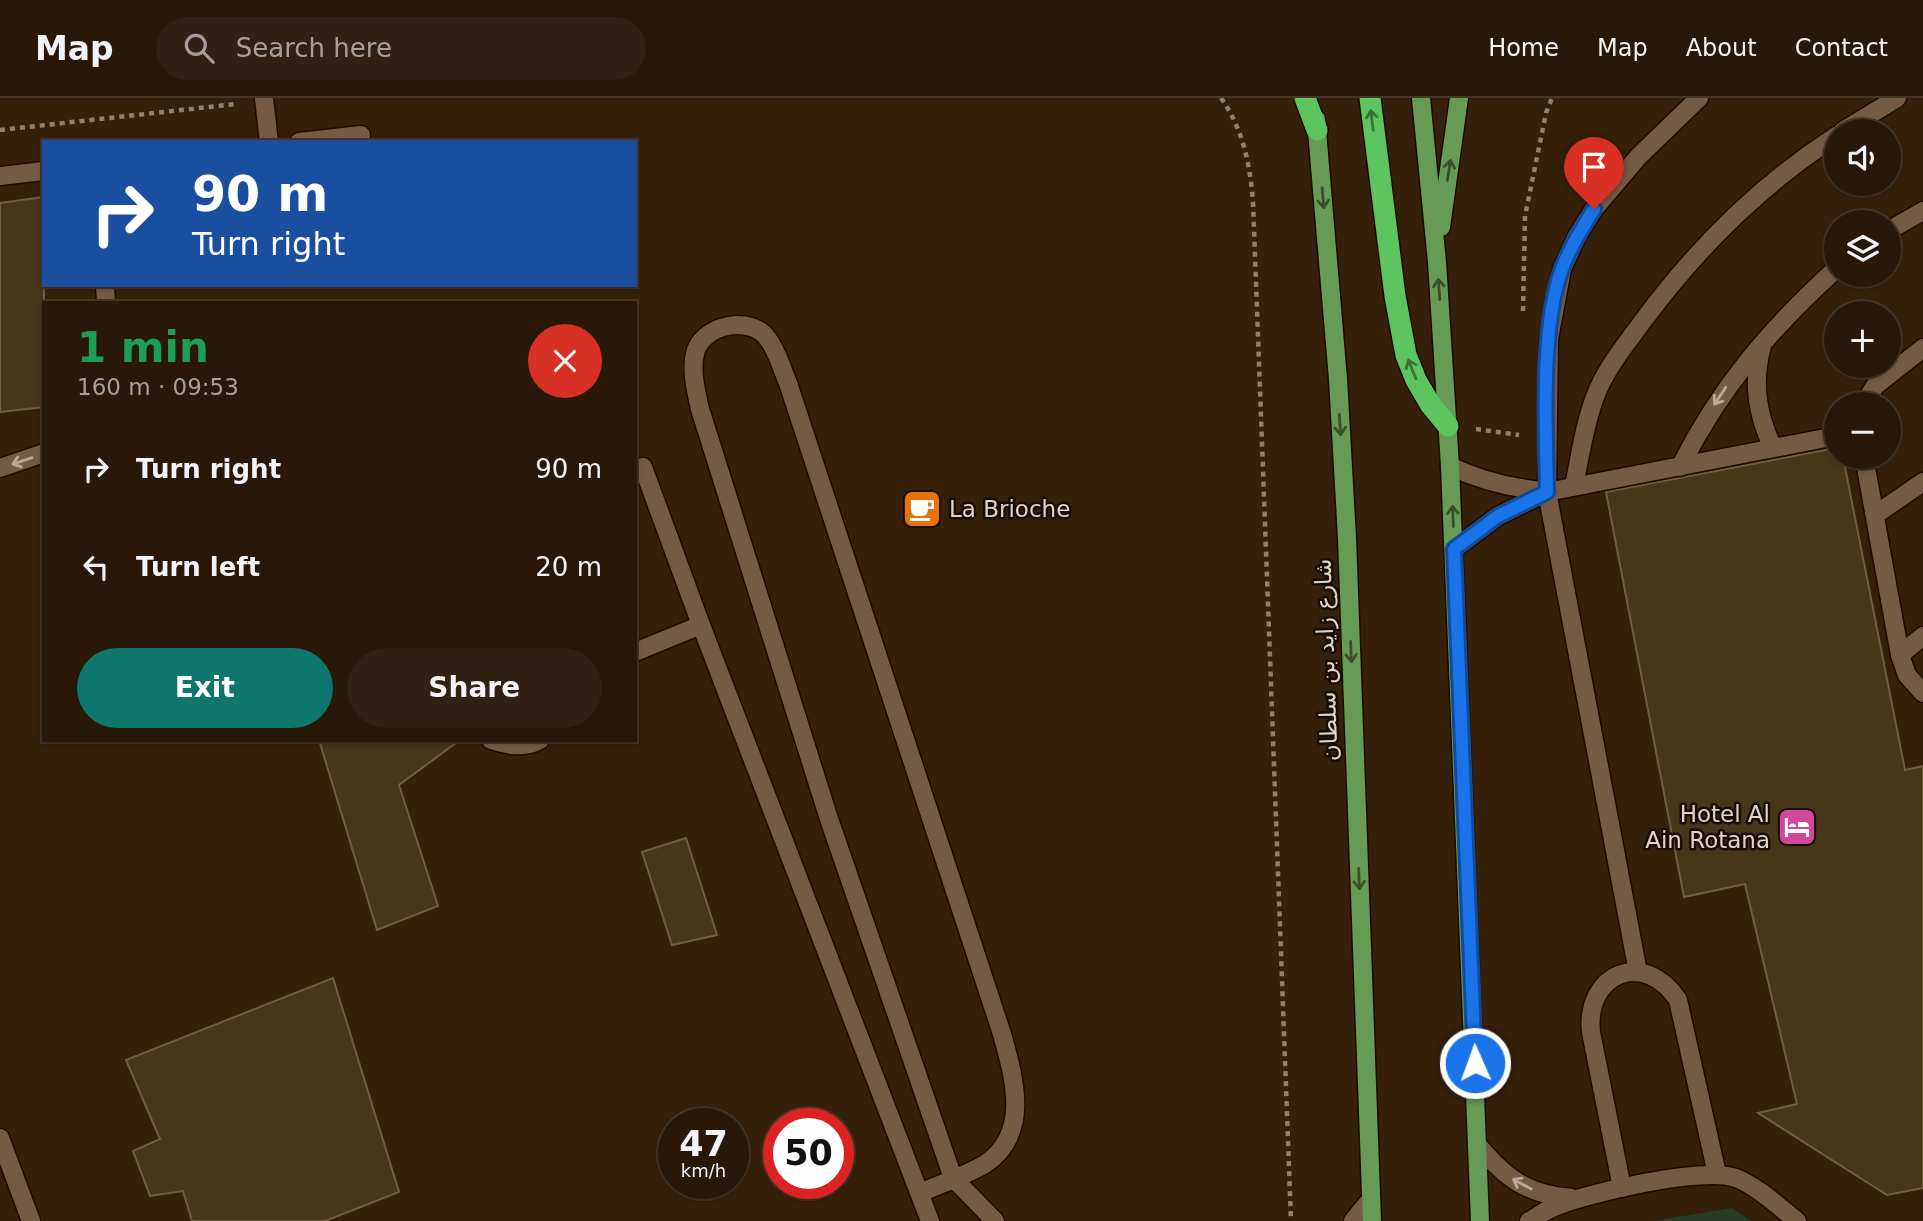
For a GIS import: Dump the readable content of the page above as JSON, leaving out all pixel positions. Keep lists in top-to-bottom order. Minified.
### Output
{"streets":{"main road":["شارع زايد بن سلطان"]},"places":{"cafe":["La Brioche"],"hotel":["Hotel Al Ain Rotana"]},"page":{"header":"Map","search":"Search here","nav":["Home","Map","About","Contact"],"map_buttons":["+","−"],"turn":["90 m","Turn right"],"heading":["1 min","160 m · 09:53"],"list":[{"name":"Turn right","value":"90 m"},{"name":"Turn left","value":"20 m"}],"buttons":["Exit","Share"],"speed":"47 km/h","limit":"50"}}
